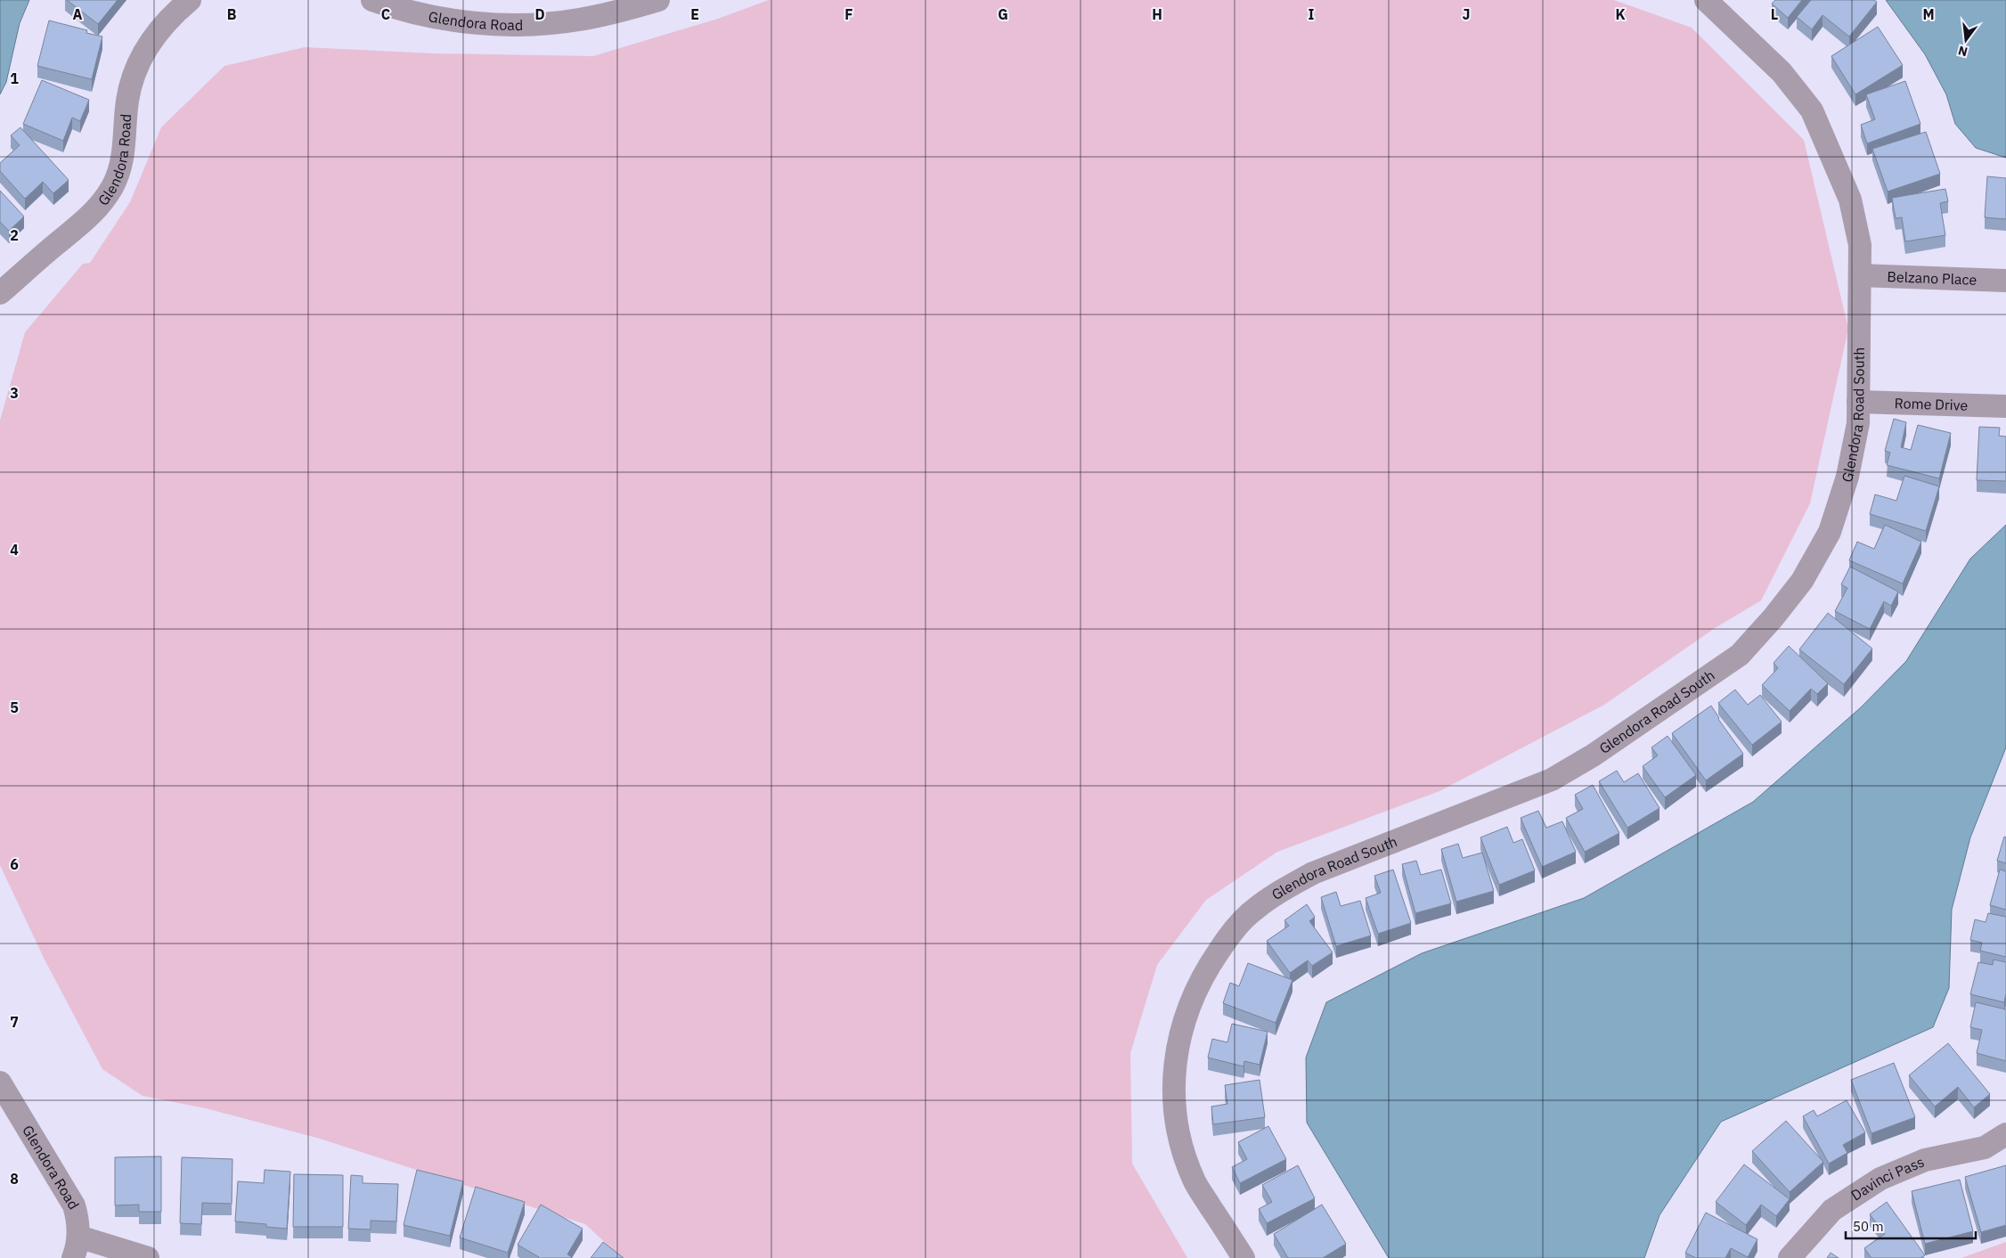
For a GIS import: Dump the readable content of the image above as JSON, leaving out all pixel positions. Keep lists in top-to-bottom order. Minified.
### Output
{"streets":{"street":["Glendora Road","Belzano Place","Rome Drive","Glendora Road South","Davinci Pass"]},"crossings":[["Belzano Place","Glendora Road South"],["Rome Drive","Glendora Road South"]],"scale_bar":"50 m","north":"bottom","grid":{"columns":["A","B","C","D","E","F","G","H","I","J","K","L","M"],"rows":["1","2","3","4","5","6","7","8"]}}
